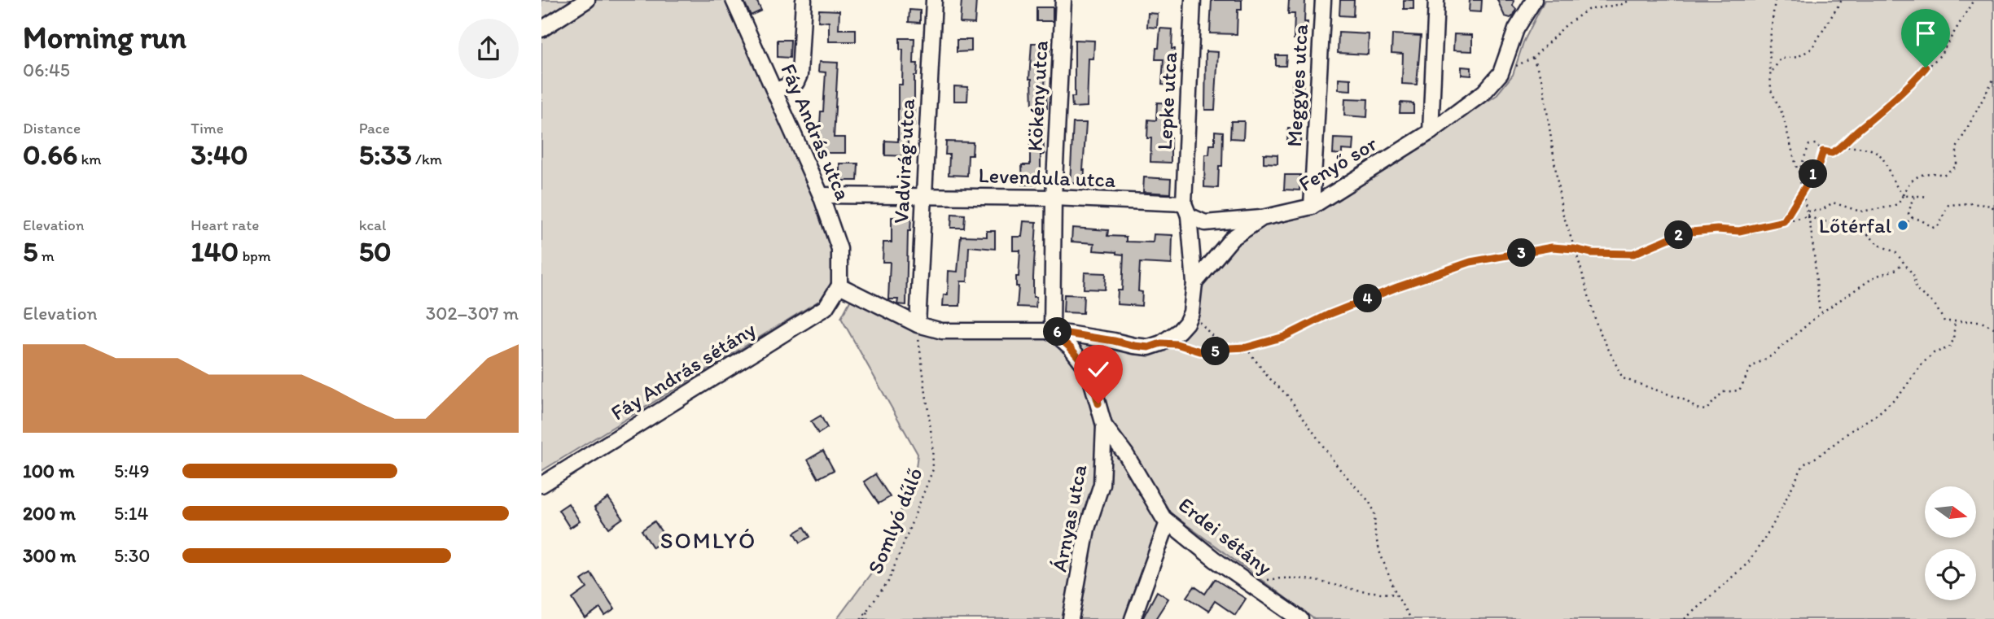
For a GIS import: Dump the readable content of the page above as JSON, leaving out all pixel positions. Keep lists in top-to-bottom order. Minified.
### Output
{"streets":{"street":["Meggyes utca","Kökény utca","Lepke utca","Fáy András utca","Vadvirág utca","Fenyő sor","Levendula utca","Fáy András sétány","Árnyas utca","Erdei sétány"],"path":["Somlyó dűlő"]},"crossings":[["Meggyes utca","Fenyő sor"],["Kökény utca","Levendula utca"],["Kökény utca","Erdei sétány"],["Lepke utca","Fenyő sor"],["Lepke utca","Levendula utca"],["Fáy András utca","Levendula utca"],["Fáy András utca","Fáy András sétány"],["Vadvirág utca","Levendula utca"],["Vadvirág utca","Somlyó dűlő"],["Fenyő sor","Levendula utca"],["Árnyas utca","Erdei sétány"]],"districts":["SOMLYÓ"],"places":["Lőtérfal"],"north":"right","page":{"heading":["Morning run","06:45"],"stats":[["Distance","0.66 km"],["Time","3:40"],["Pace","5:33 /km"],["Elevation","5 m"],["Heart rate","140 bpm"],["kcal","50"]],"pins":["1","2","3","4","6","5"],"chart":["Elevation","302–307 m"],"list":[{"name":"100 m","note":"5:49"},{"name":"200 m","note":"5:14"},{"name":"300 m","note":"5:30"}]}}
